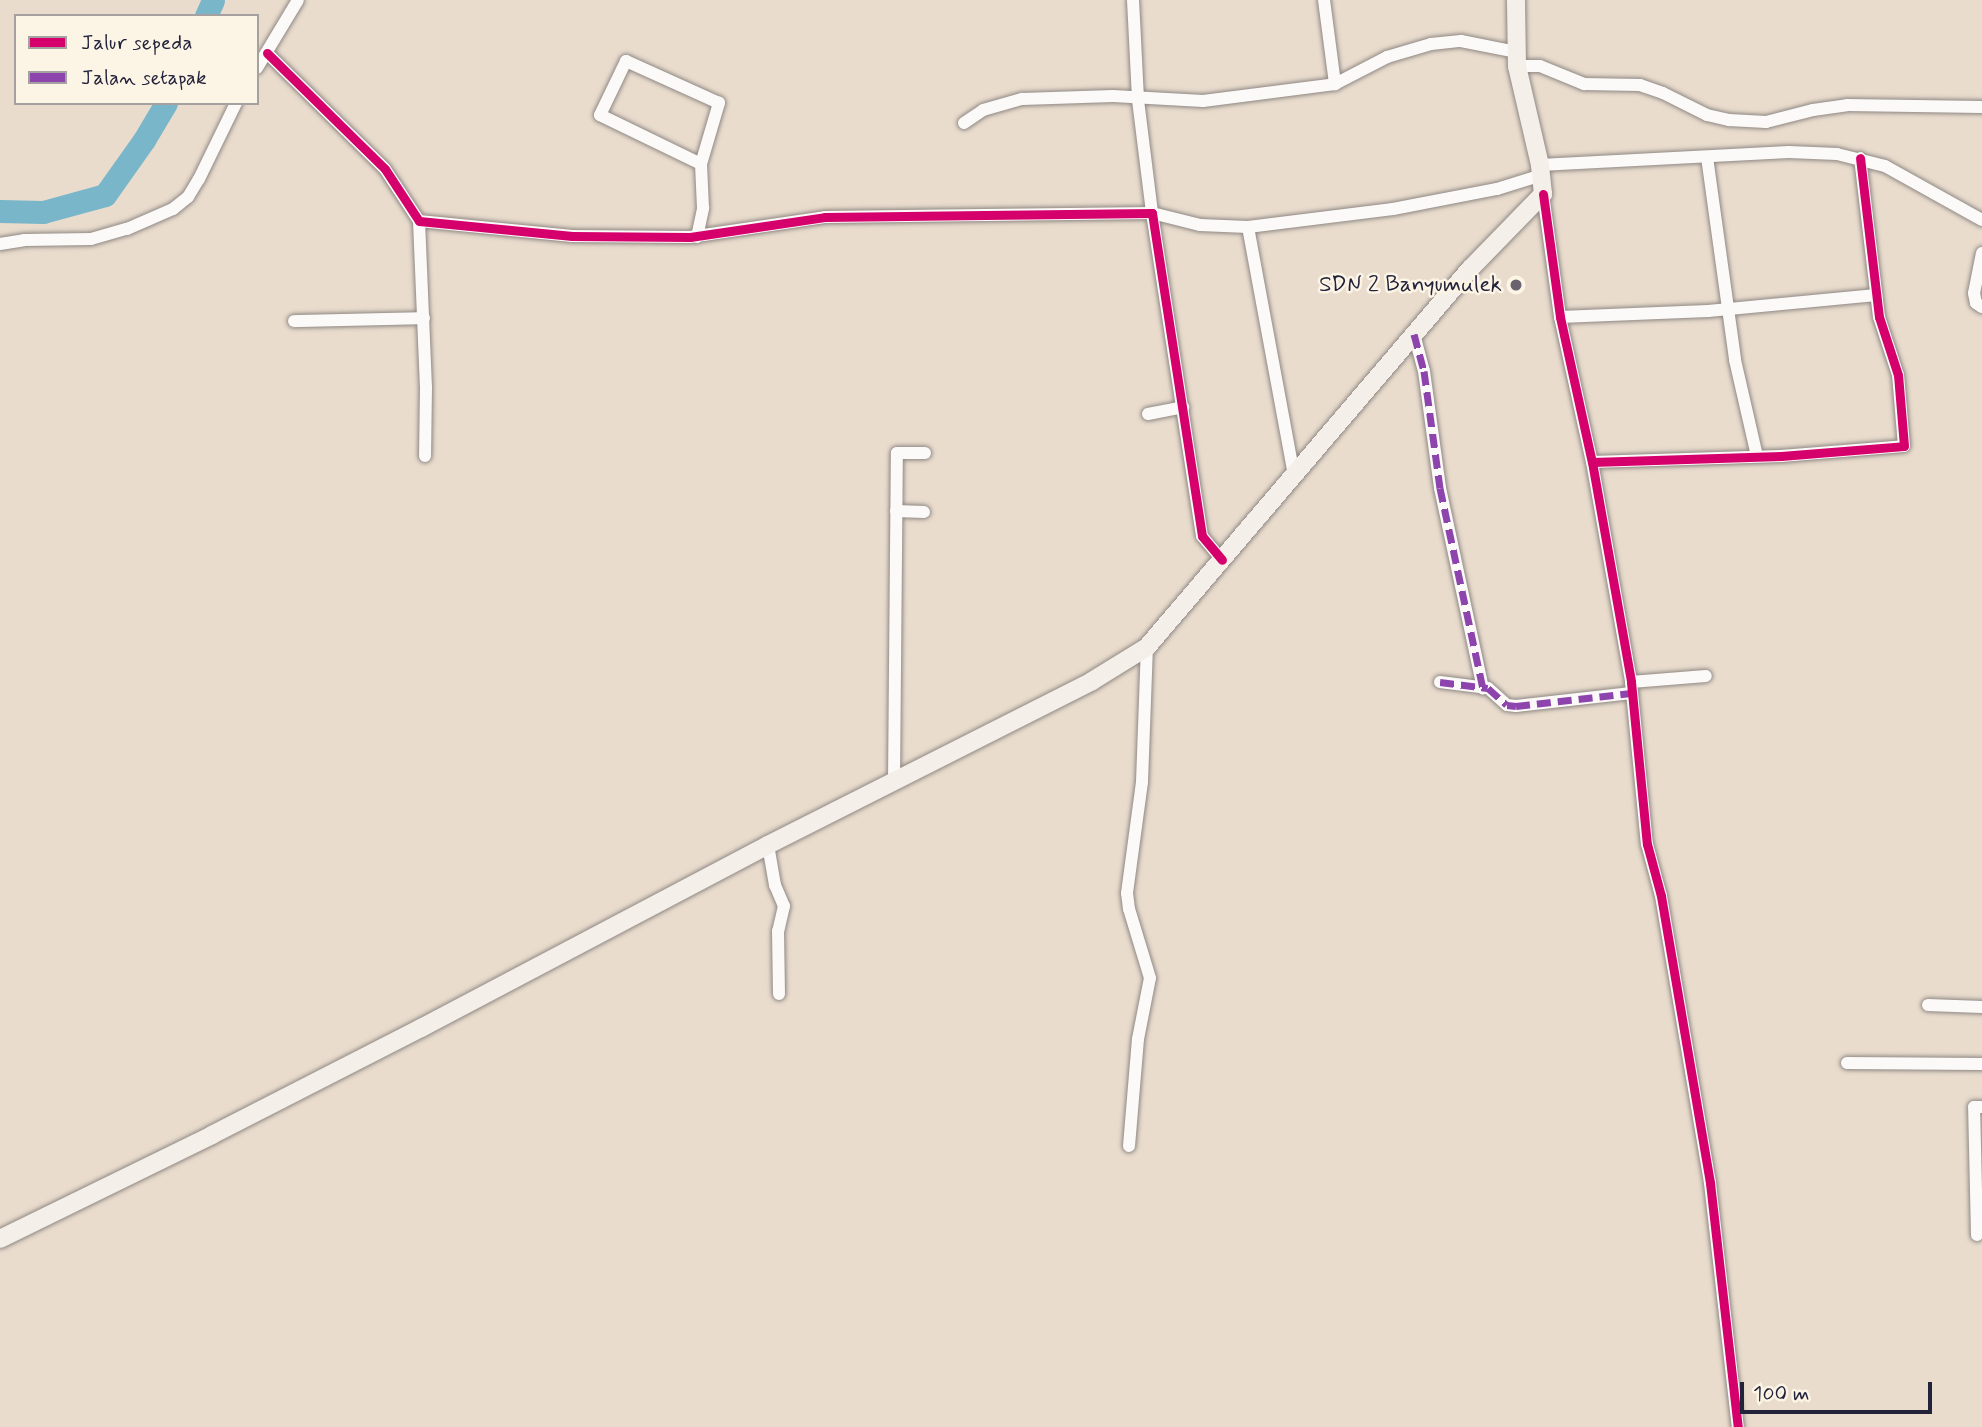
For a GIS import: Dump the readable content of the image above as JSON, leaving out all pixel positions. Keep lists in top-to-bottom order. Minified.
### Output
{"places":["SDN 2 Banyumulek"],"legend":["Jalur sepeda","Jalan setapak"],"scale_bar":"100 m"}
